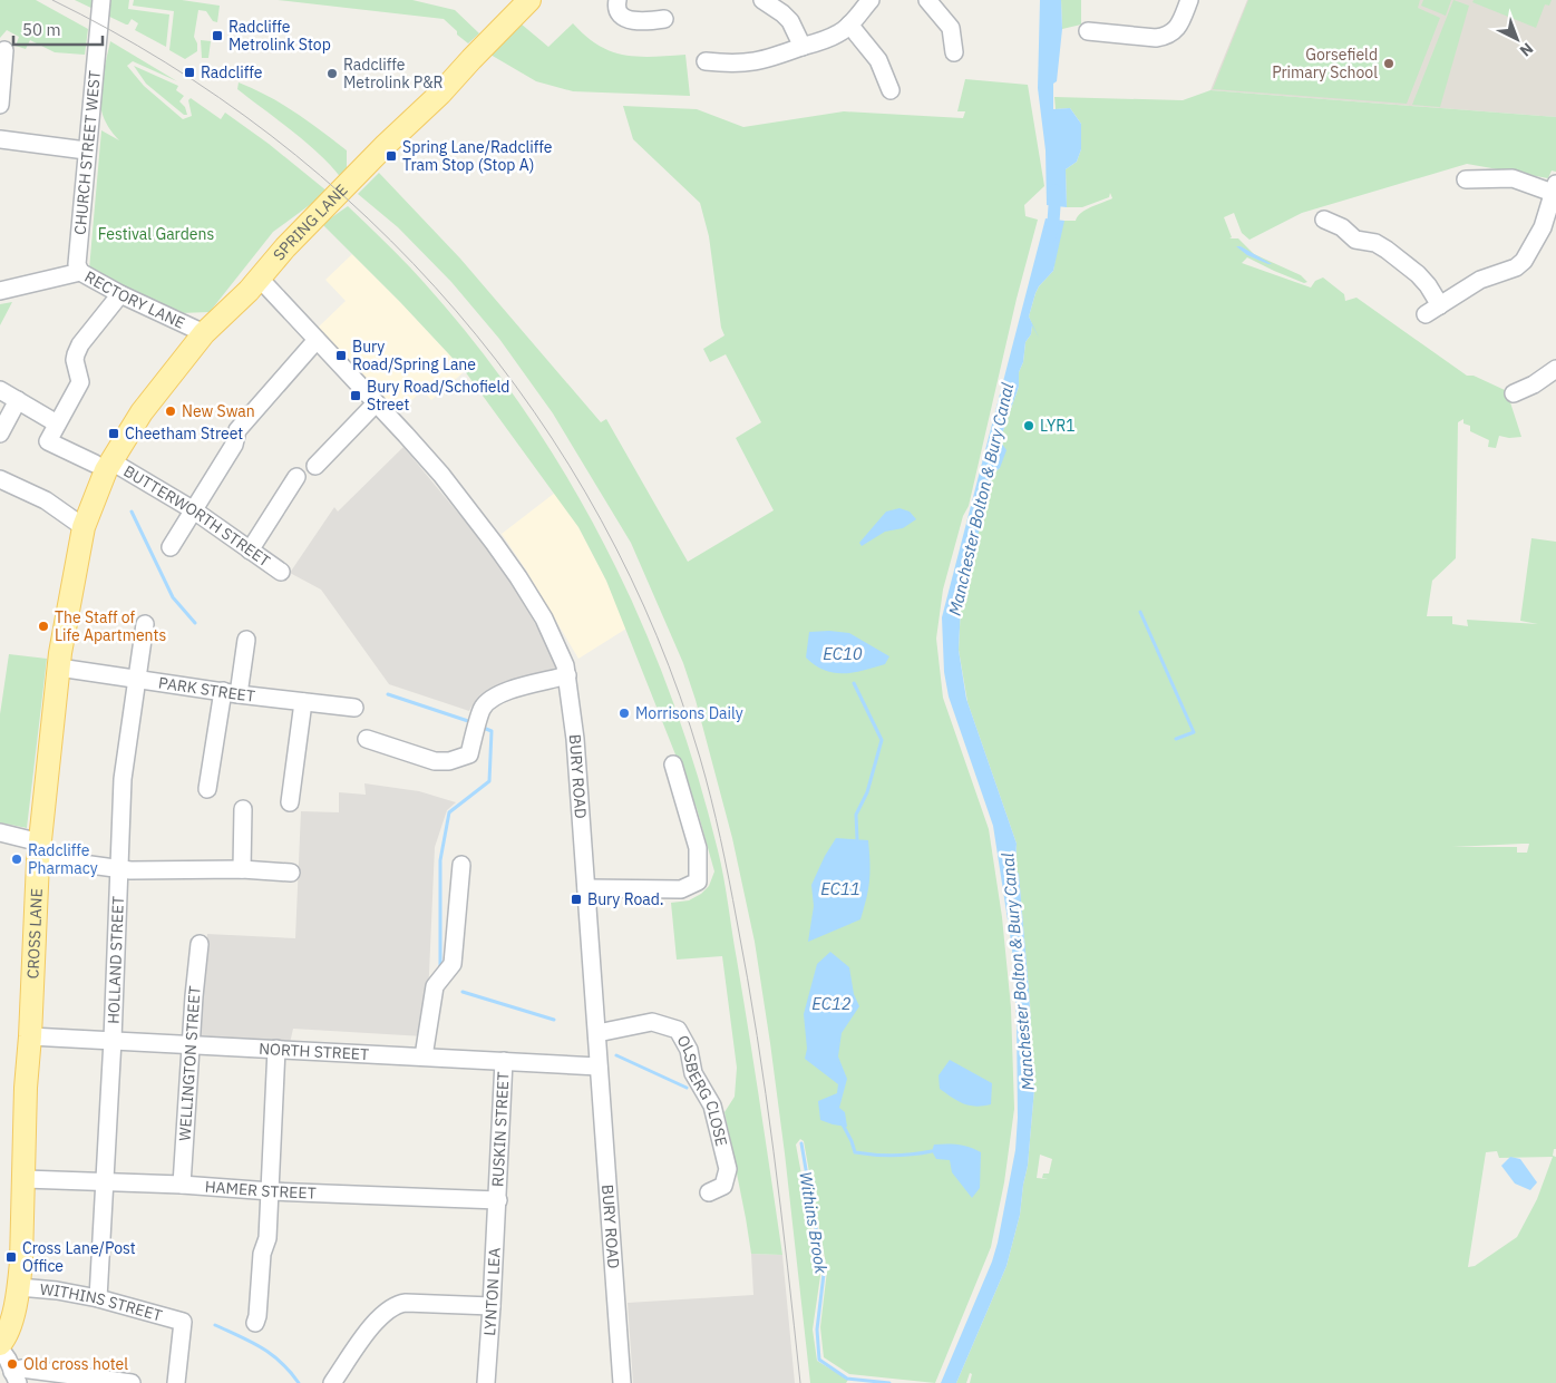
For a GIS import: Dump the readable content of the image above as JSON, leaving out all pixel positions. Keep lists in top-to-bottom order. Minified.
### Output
{"streets":{"main road":["SPRING LANE","CROSS LANE"],"street":["CHURCH STREET WEST","RECTORY LANE","BUTTERWORTH STREET","PARK STREET","BURY ROAD","HOLLAND STREET","NORTH STREET","WELLINGTON STREET","OLSBERG CLOSE","RUSKIN STREET","HAMER STREET","LYNTON LEA","WITHINS STREET"]},"crossings":[["CHURCH STREET WEST","RECTORY LANE"],["SPRING LANE","RECTORY LANE"],["SPRING LANE","BUTTERWORTH STREET"],["SPRING LANE","BURY ROAD"],["SPRING LANE","CROSS LANE"],["BUTTERWORTH STREET","CROSS LANE"],["PARK STREET","CROSS LANE"],["PARK STREET","HOLLAND STREET"],["BURY ROAD","NORTH STREET"],["BURY ROAD","OLSBERG CLOSE"],["CROSS LANE","NORTH STREET"],["CROSS LANE","HAMER STREET"],["CROSS LANE","WITHINS STREET"],["HOLLAND STREET","NORTH STREET"],["HOLLAND STREET","HAMER STREET"],["HOLLAND STREET","WITHINS STREET"],["NORTH STREET","WELLINGTON STREET"],["NORTH STREET","RUSKIN STREET"],["WELLINGTON STREET","HAMER STREET"],["RUSKIN STREET","HAMER STREET"],["RUSKIN STREET","LYNTON LEA"],["HAMER STREET","LYNTON LEA"]],"water":["Manchester Bolton & Bury Canal","EC10","EC11","EC12","Withins Brook"],"parks":["Festival Gardens"],"places":{"transit":["Radcliffe Metrolink Stop","Radcliffe","Spring Lane/Radcliffe Tram Stop (Stop A)","Bury Road/Spring Lane","Bury Road/Schofield Street","Cheetham Street","Bury Road.","Cross Lane/Post Office"],"other":["Gorsefield Primary School","Radcliffe Metrolink P&R","New Swan","LYR1","The Staff of Life Apartments","Morrisons Daily","Radcliffe Pharmacy","Old cross hotel"]},"scale_bar":"50 m","north":"bottom right"}
